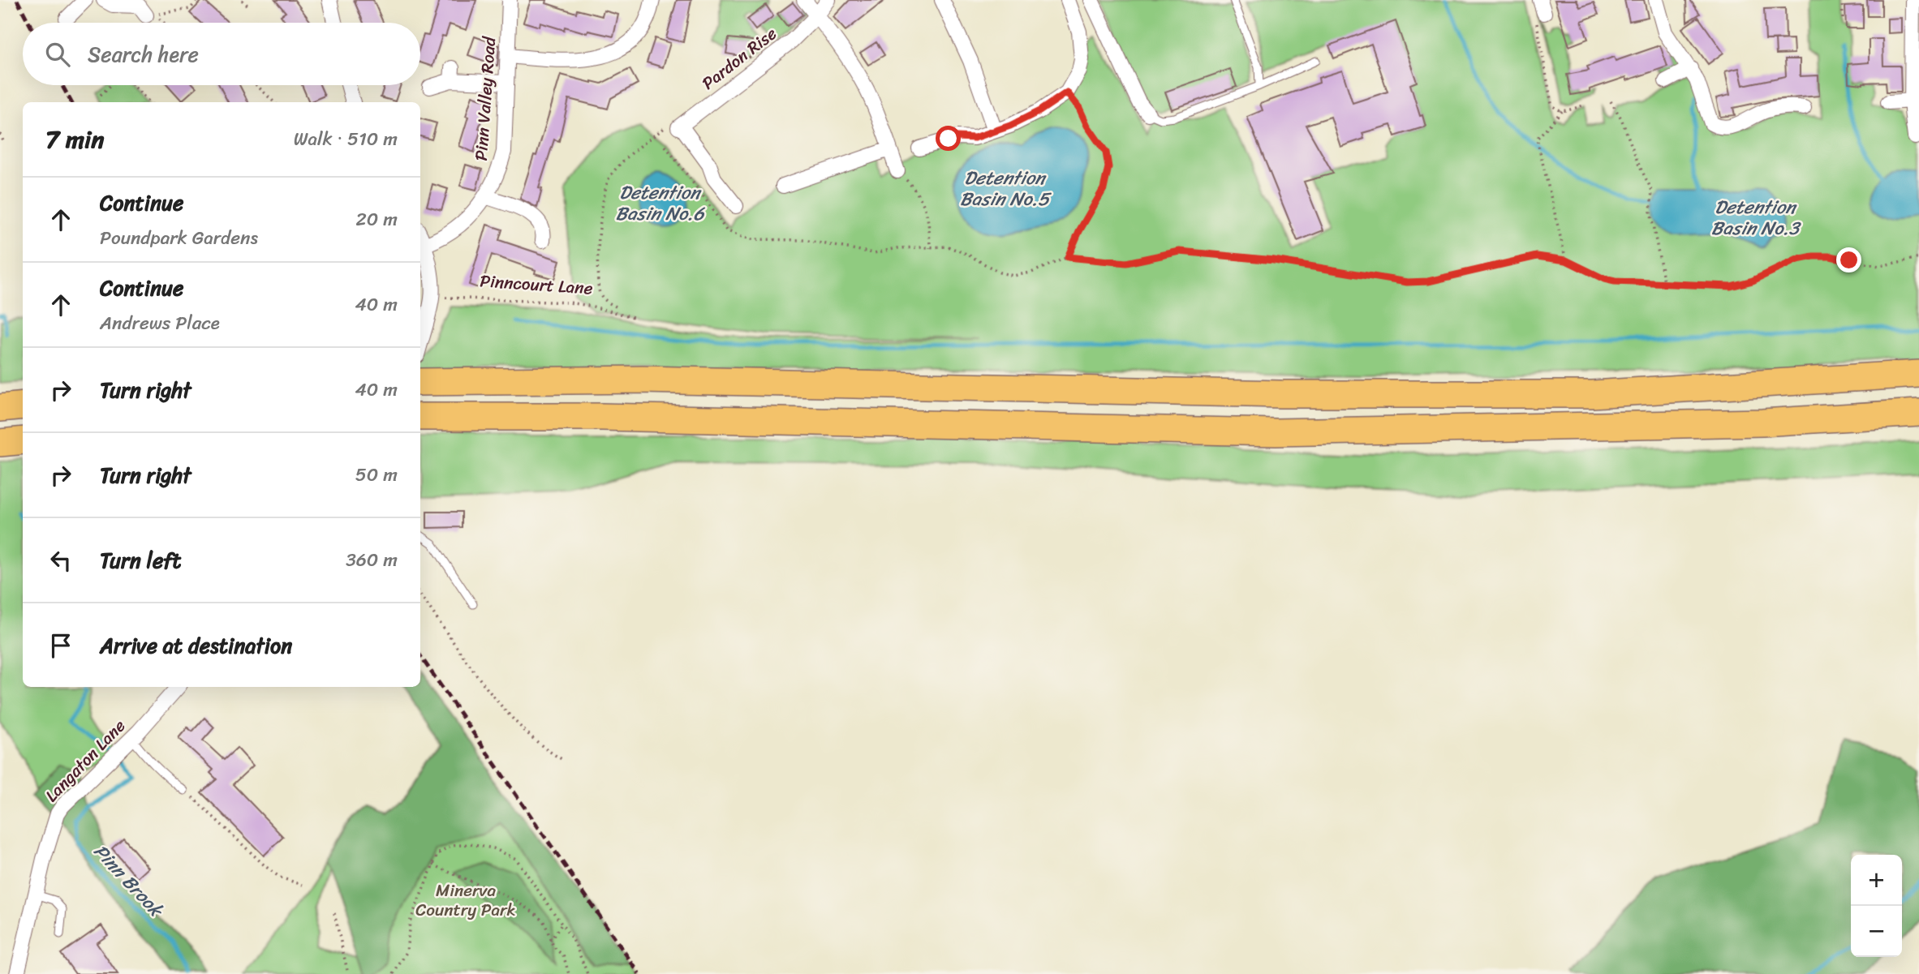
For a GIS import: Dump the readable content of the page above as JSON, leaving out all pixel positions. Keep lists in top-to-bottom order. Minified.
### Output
{"streets":{"street":["Pardon Rise","Pinn Valley Road","Langaton Lane"],"path":["Pinncourt Lane"]},"water":["Detention Basin No.5","Detention Basin No.6","Detention Basin No.3","Pinn Brook"],"parks":["Minerva Country Park"],"page":{"search":"Search here","heading":["7 min","Walk · 510 m"],"list":[["Continue","Poundpark Gardens","20 m"],["Continue","Andrews Place","40 m"],["Turn right","40 m"],["Turn right","50 m"],["Turn left","360 m"],"Arrive at destination"],"map_buttons":["+","−"]}}
